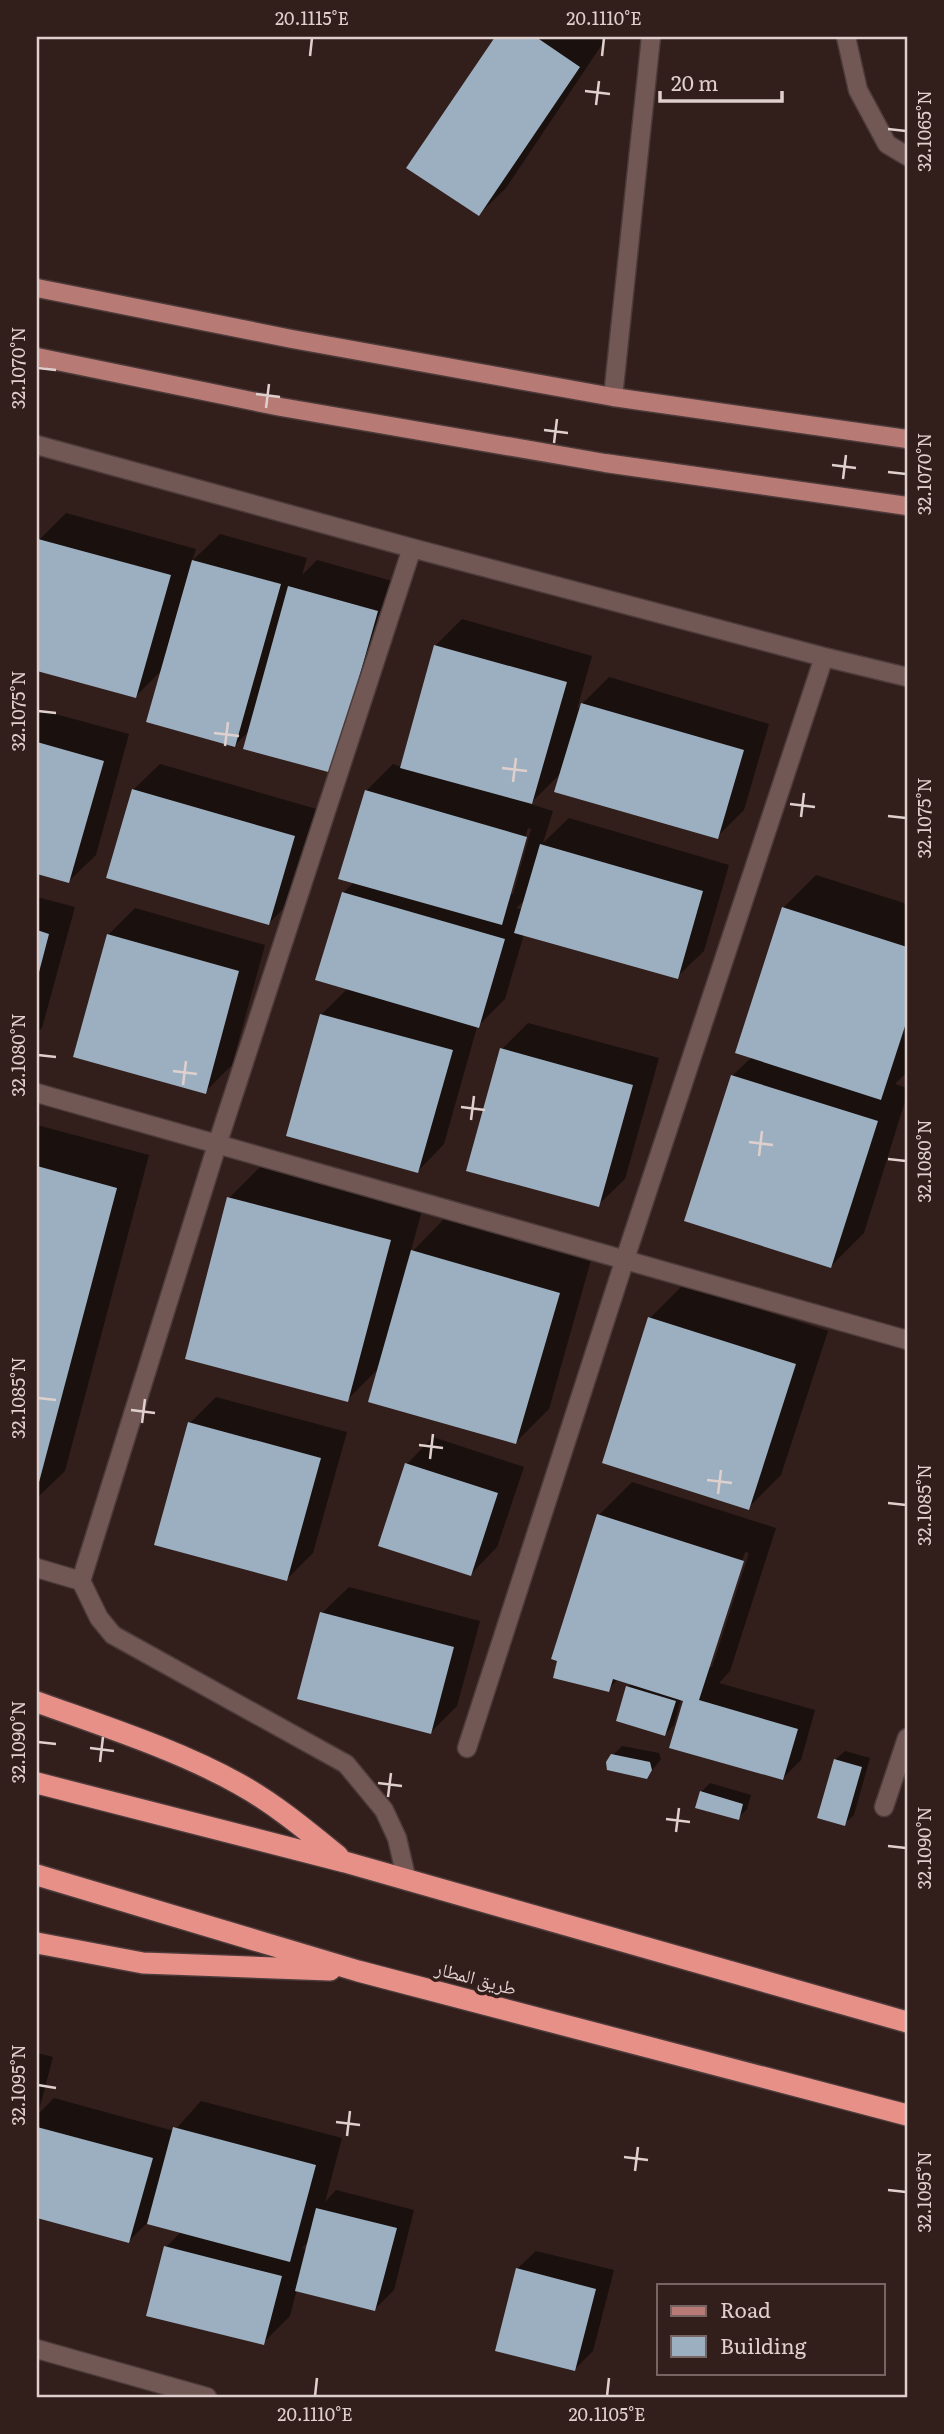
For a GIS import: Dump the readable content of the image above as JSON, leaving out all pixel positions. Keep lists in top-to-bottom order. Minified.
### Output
{"streets":{"highway":["طريق المطار"]},"legend":["Road","Building"],"scale_bar":"20 m","coordinates":["20.1115°E","20.1110°E","32.1065°N","32.1070°N","32.1075°N","32.1080°N","32.1085°N","32.1090°N","32.1095°N","20.1105°E"]}
